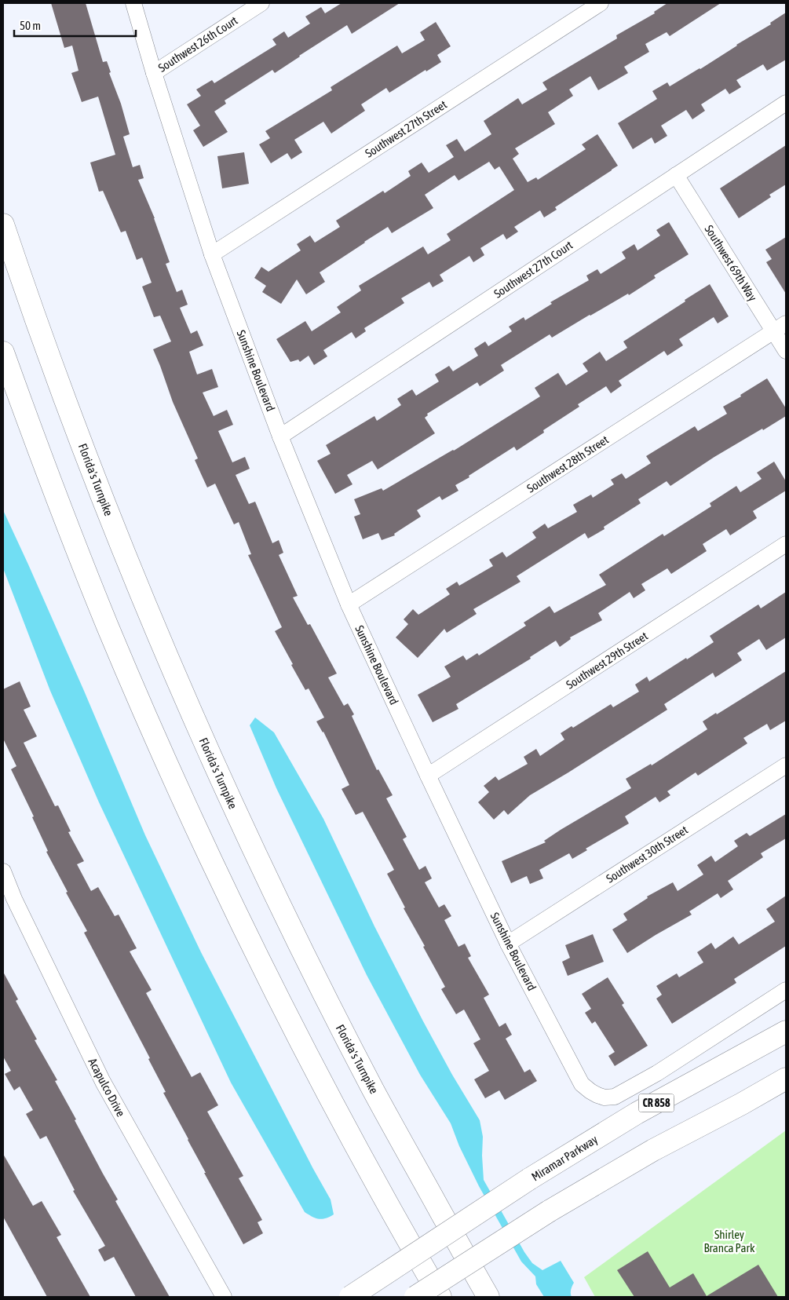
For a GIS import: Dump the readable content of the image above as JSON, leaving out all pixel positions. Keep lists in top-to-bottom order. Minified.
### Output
{"streets":{"main road":["Florida's Turnpike","CR 858","Miramar Parkway"],"street":["Southwest 26th Court","Southwest 27th Street","Southwest 69th Way","Southwest 27th Court","Sunshine Boulevard","Southwest 28th Street","Southwest 29th Street","Southwest 30th Street","Acapulco Drive"]},"crossings":[["Southwest 26th Court","Sunshine Boulevard"],["Southwest 27th Street","Sunshine Boulevard"],["Southwest 69th Way","Southwest 27th Court"],["Southwest 69th Way","Southwest 28th Street"],["Southwest 27th Court","Sunshine Boulevard"],["Sunshine Boulevard","Southwest 28th Street"],["Sunshine Boulevard","Southwest 29th Street"],["Sunshine Boulevard","Southwest 30th Street"]],"parks":["Shirley Branca Park"],"scale_bar":"50 m"}
